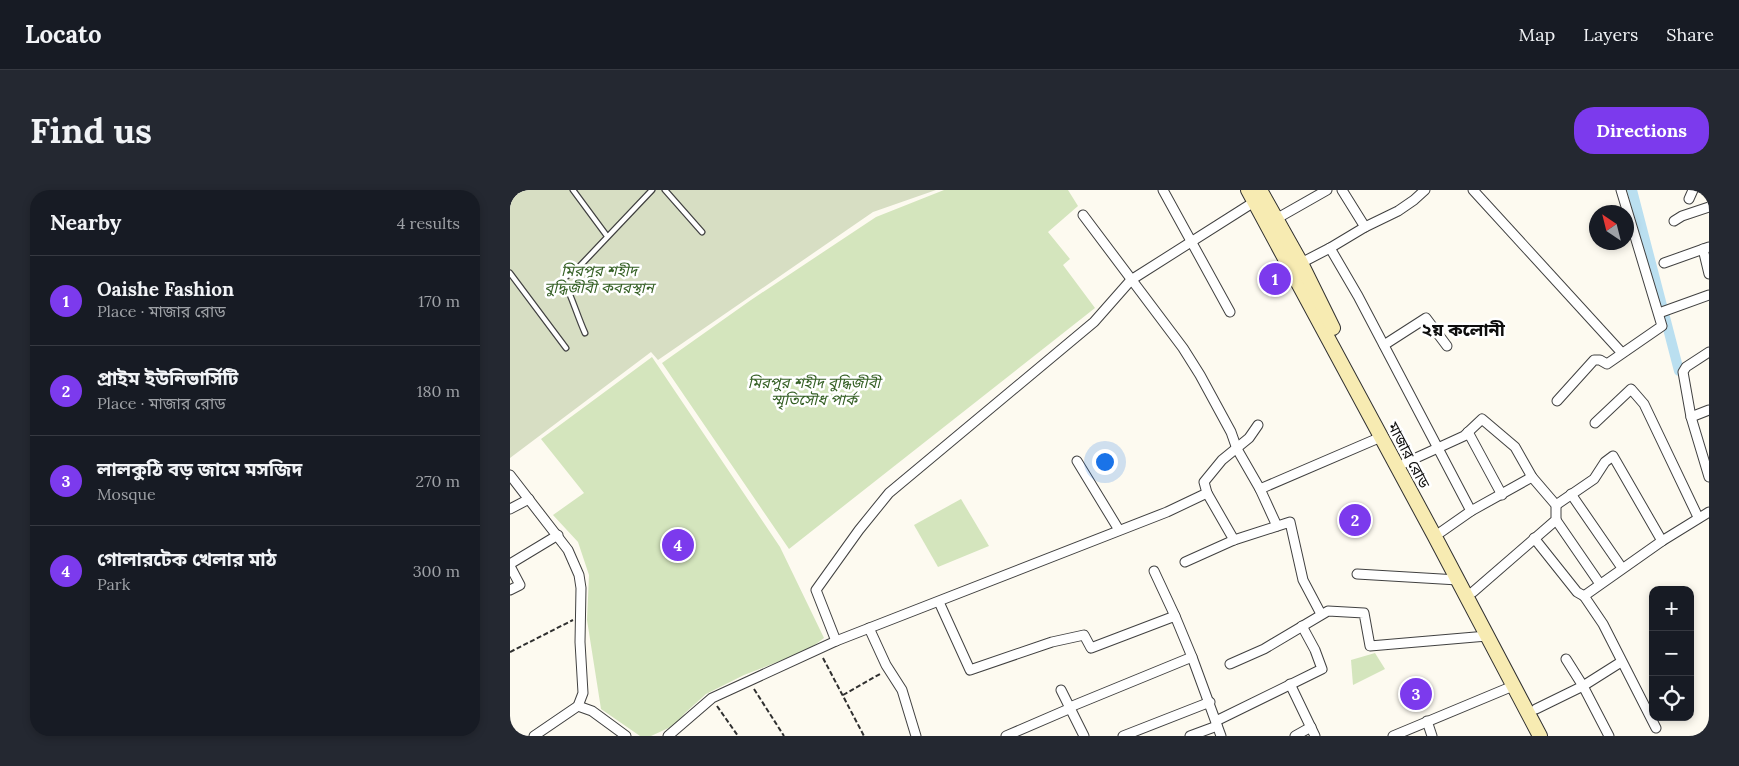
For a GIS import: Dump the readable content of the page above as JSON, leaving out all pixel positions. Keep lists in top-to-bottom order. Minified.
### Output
{"streets":{"main road":["মাজার রোড"]},"districts":["২য় কলোনী"],"parks":["মিরপুর শহীদ বুদ্ধিজীবী কবরস্থান","মিরপুর শহীদ বুদ্ধিজীবী স্মৃতিসৌধ পার্ক"],"north":"top left","page":{"header":"Locato","nav":["Map","Layers","Share"],"buttons":"Directions","title":"Find us","heading":["Nearby","4 results"],"list":[{"mark":"1","name":"Oaishe Fashion","note":"Place · মাজার রোড","value":"170 m"},{"mark":"2","name":"প্রাইম ইউনিভার্সিটি","note":"Place · মাজার রোড","value":"180 m"},{"mark":"3","name":"লালকুঠি বড় জামে মসজিদ","note":"Mosque","value":"270 m"},{"mark":"4","name":"গোলারটেক খেলার মাঠ","note":"Park","value":"300 m"}],"pins":["1","2","4","3"],"map_buttons":["+","−"]}}
